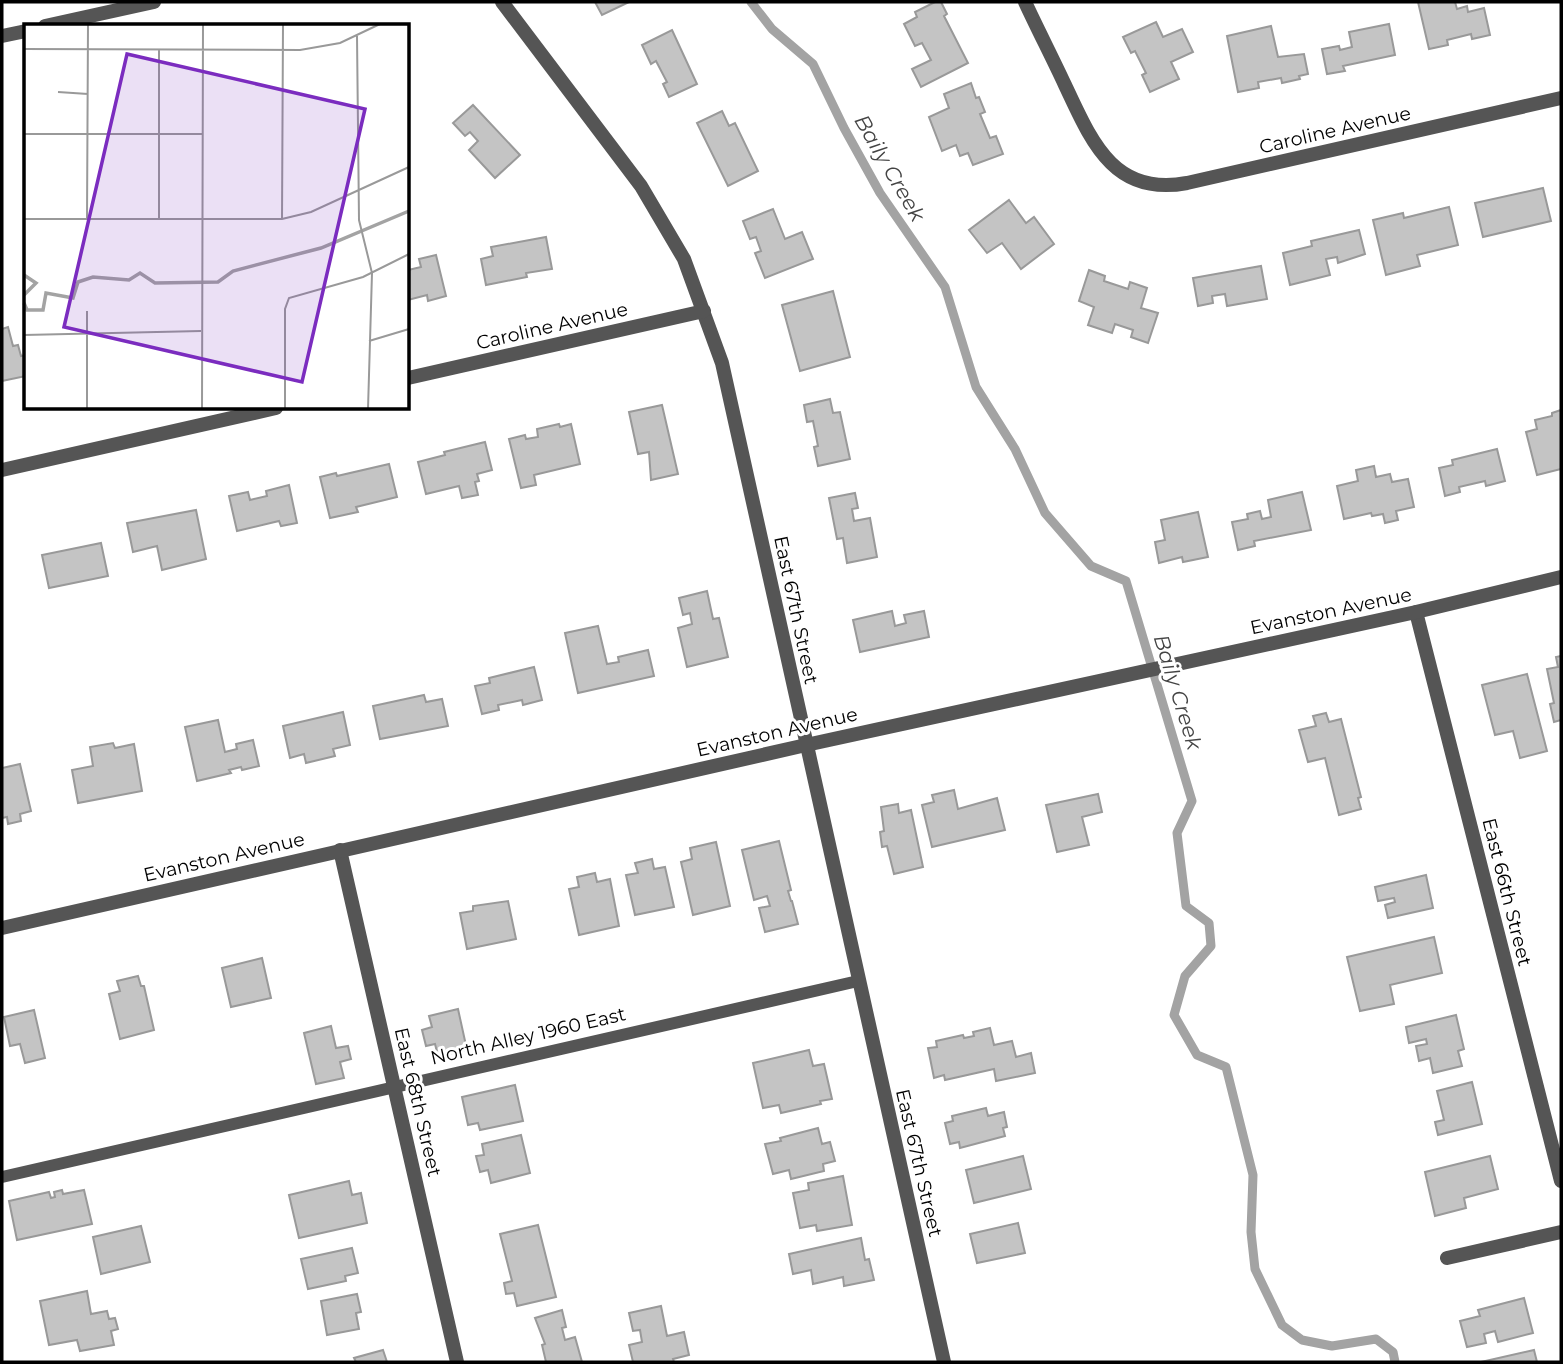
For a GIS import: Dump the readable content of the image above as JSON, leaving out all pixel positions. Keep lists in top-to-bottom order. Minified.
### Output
{"streets":{"street":["Caroline Avenue","East 67th Street","Evanston Avenue","East 66th Street","East 68th Street"],"lane":["North Alley 1960 East"]},"crossings":[["Caroline Avenue","East 67th Street"],["East 67th Street","Evanston Avenue"],["East 67th Street","North Alley 1960 East"],["Evanston Avenue","East 66th Street"],["Evanston Avenue","East 68th Street"],["North Alley 1960 East","East 68th Street"]],"water":["Baily Creek"]}
